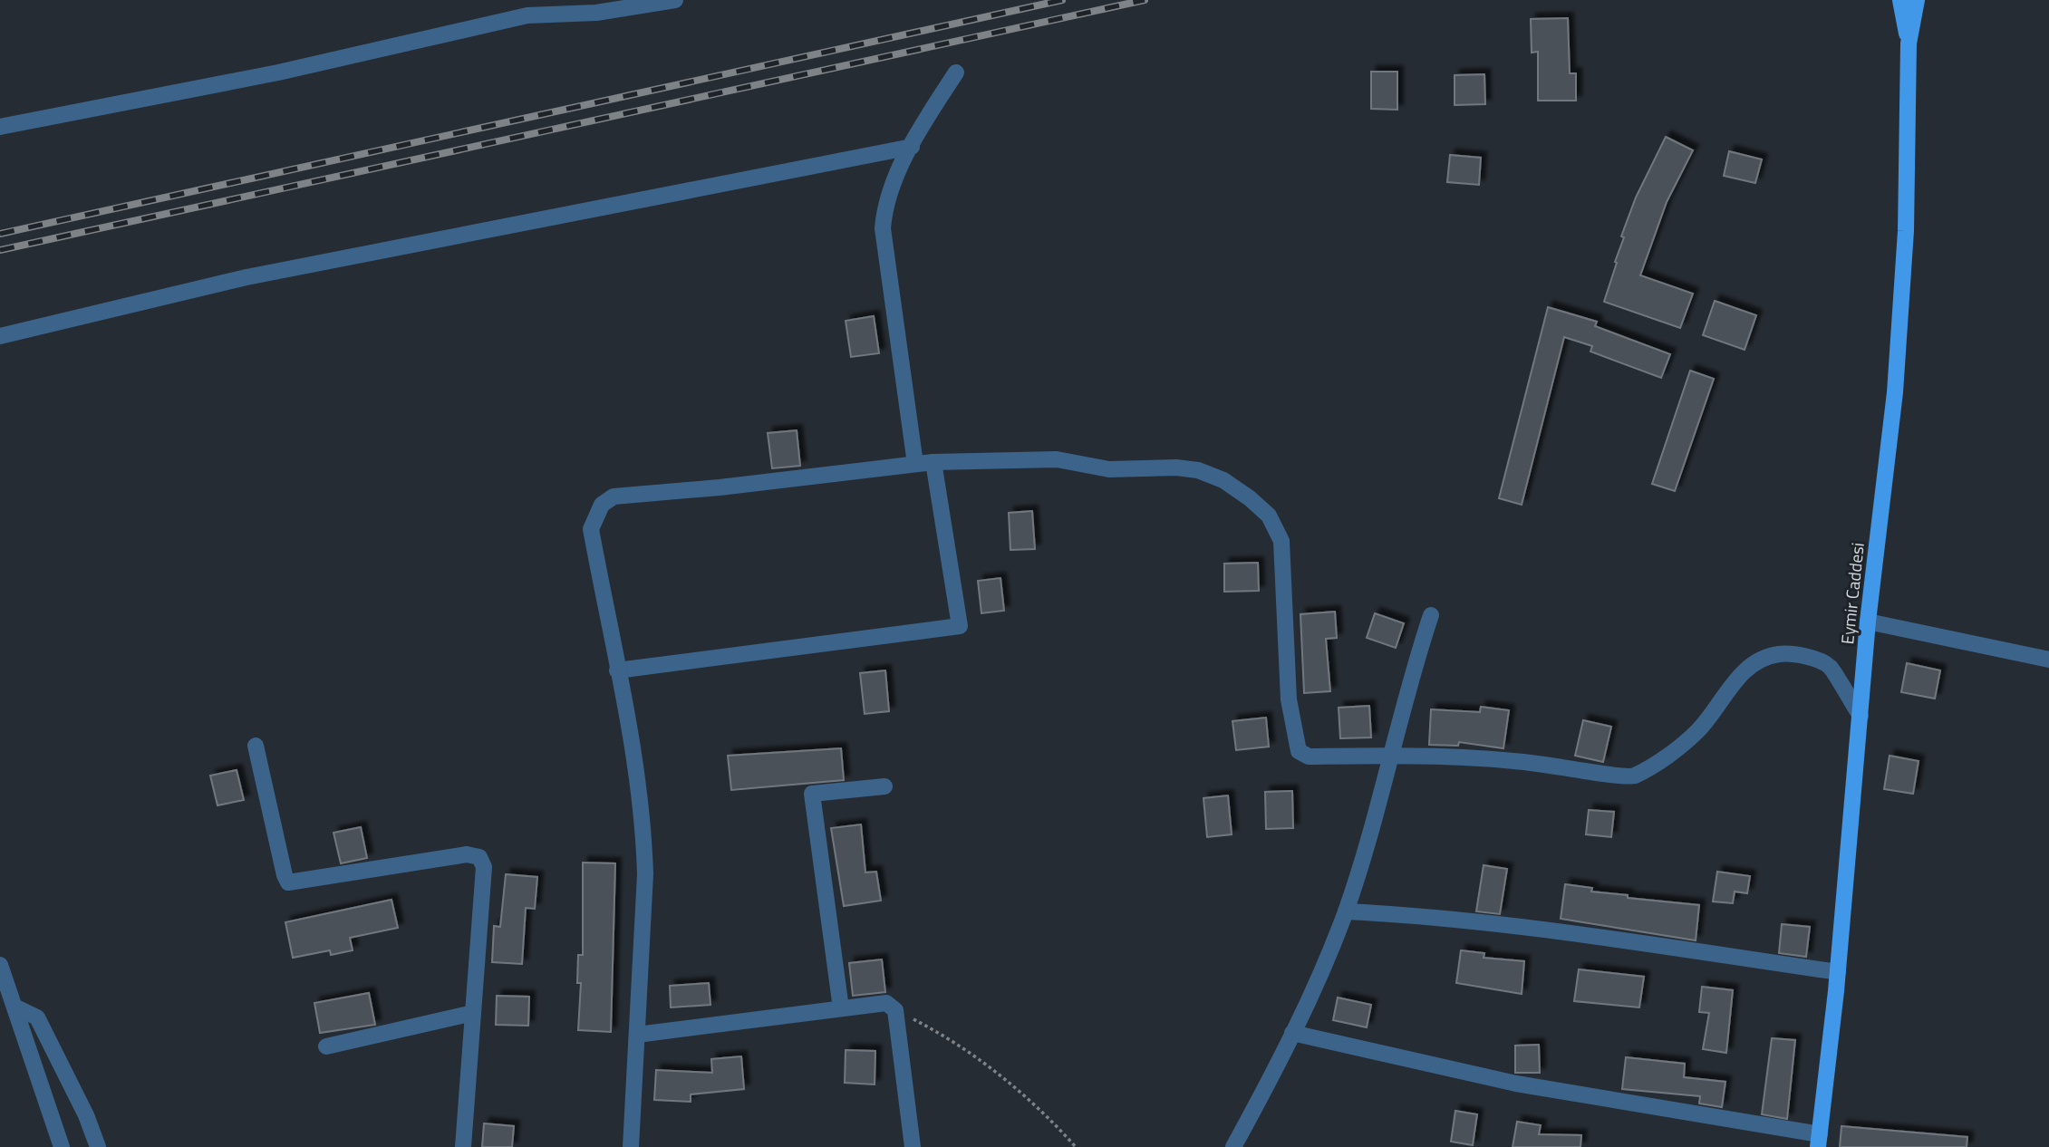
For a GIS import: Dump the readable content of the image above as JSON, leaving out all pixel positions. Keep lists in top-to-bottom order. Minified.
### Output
{"streets":{"main road":["Eymir Caddesi"]}}
